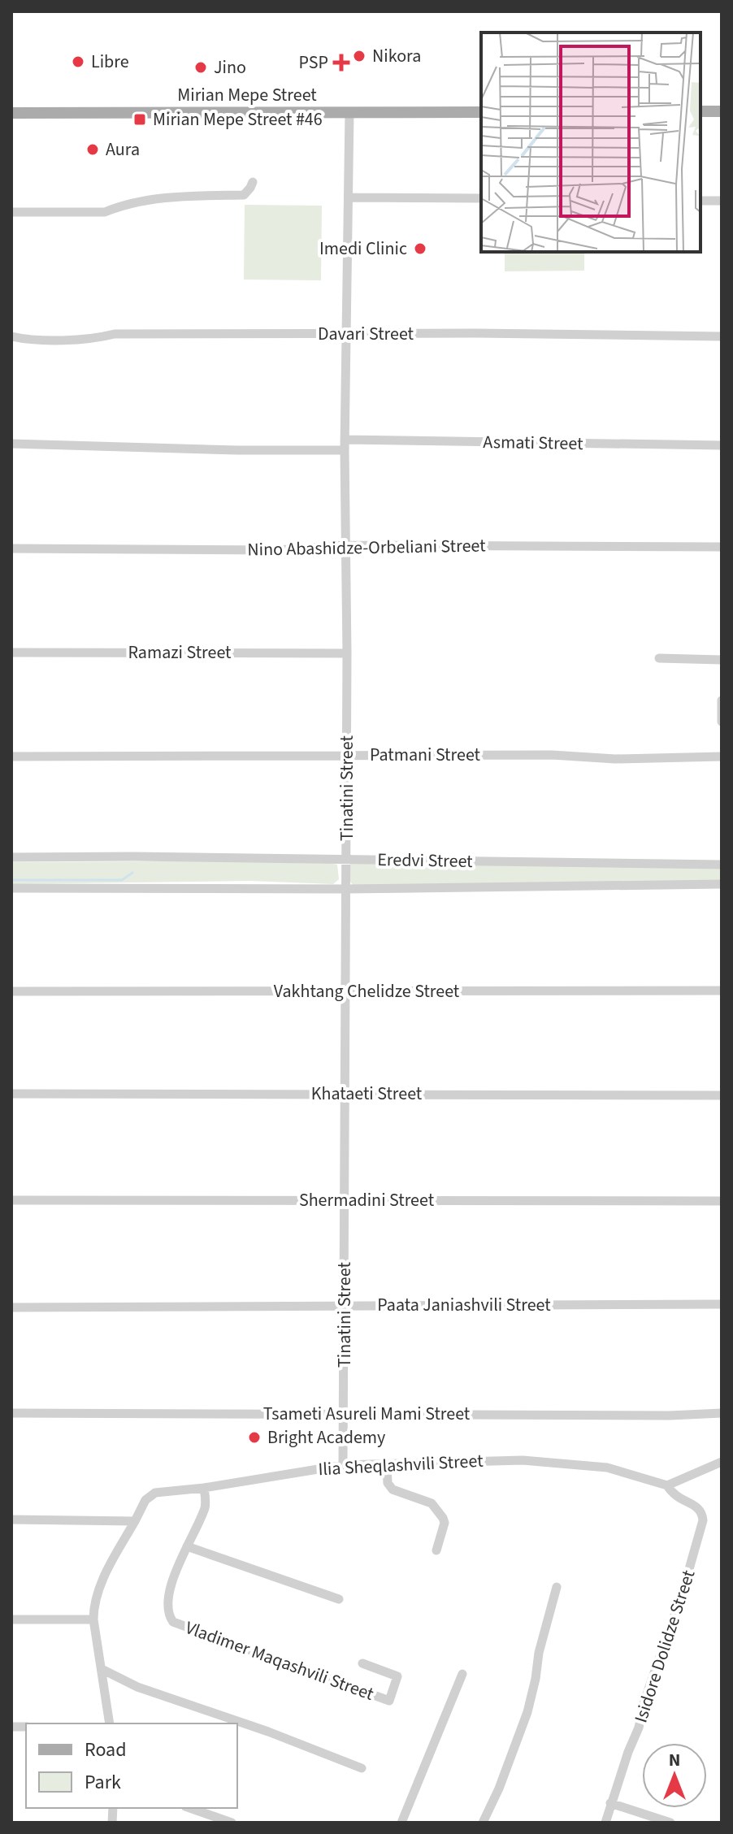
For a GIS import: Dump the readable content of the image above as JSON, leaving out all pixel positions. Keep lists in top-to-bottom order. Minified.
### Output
{"streets":{"main road":["Mirian Mepe Street"],"street":["Davari Street","Asmati Street","Nino Abashidze-Orbeliani Street","Ramazi Street","Patmani Street","Tinatini Street","Eredvi Street","Vakhtang Chelidze Street","Khataeti Street","Shermadini Street","Paata Janiashvili Street","Tsameti Asureli Mami Street","Ilia Sheqlashvili Street","Isidore Dolidze Street","Vladimer Maqashvili Street"]},"crossings":[["Mirian Mepe Street","Tinatini Street"],["Davari Street","Tinatini Street"],["Asmati Street","Tinatini Street"],["Nino Abashidze-Orbeliani Street","Tinatini Street"],["Ramazi Street","Tinatini Street"],["Patmani Street","Tinatini Street"],["Tinatini Street","Eredvi Street"],["Tinatini Street","Vakhtang Chelidze Street"],["Tinatini Street","Khataeti Street"],["Tinatini Street","Shermadini Street"],["Tinatini Street","Paata Janiashvili Street"],["Tinatini Street","Tsameti Asureli Mami Street"],["Tinatini Street","Ilia Sheqlashvili Street"],["Ilia Sheqlashvili Street","Isidore Dolidze Street"],["Ilia Sheqlashvili Street","Vladimer Maqashvili Street"]],"places":{"other":["Nikora","Libre","Jino","Aura","Imedi Clinic","Bright Academy"],"health":["PSP"],"transit":["Mirian Mepe Street #46"]},"legend":["Road","Park"],"north":"top"}
